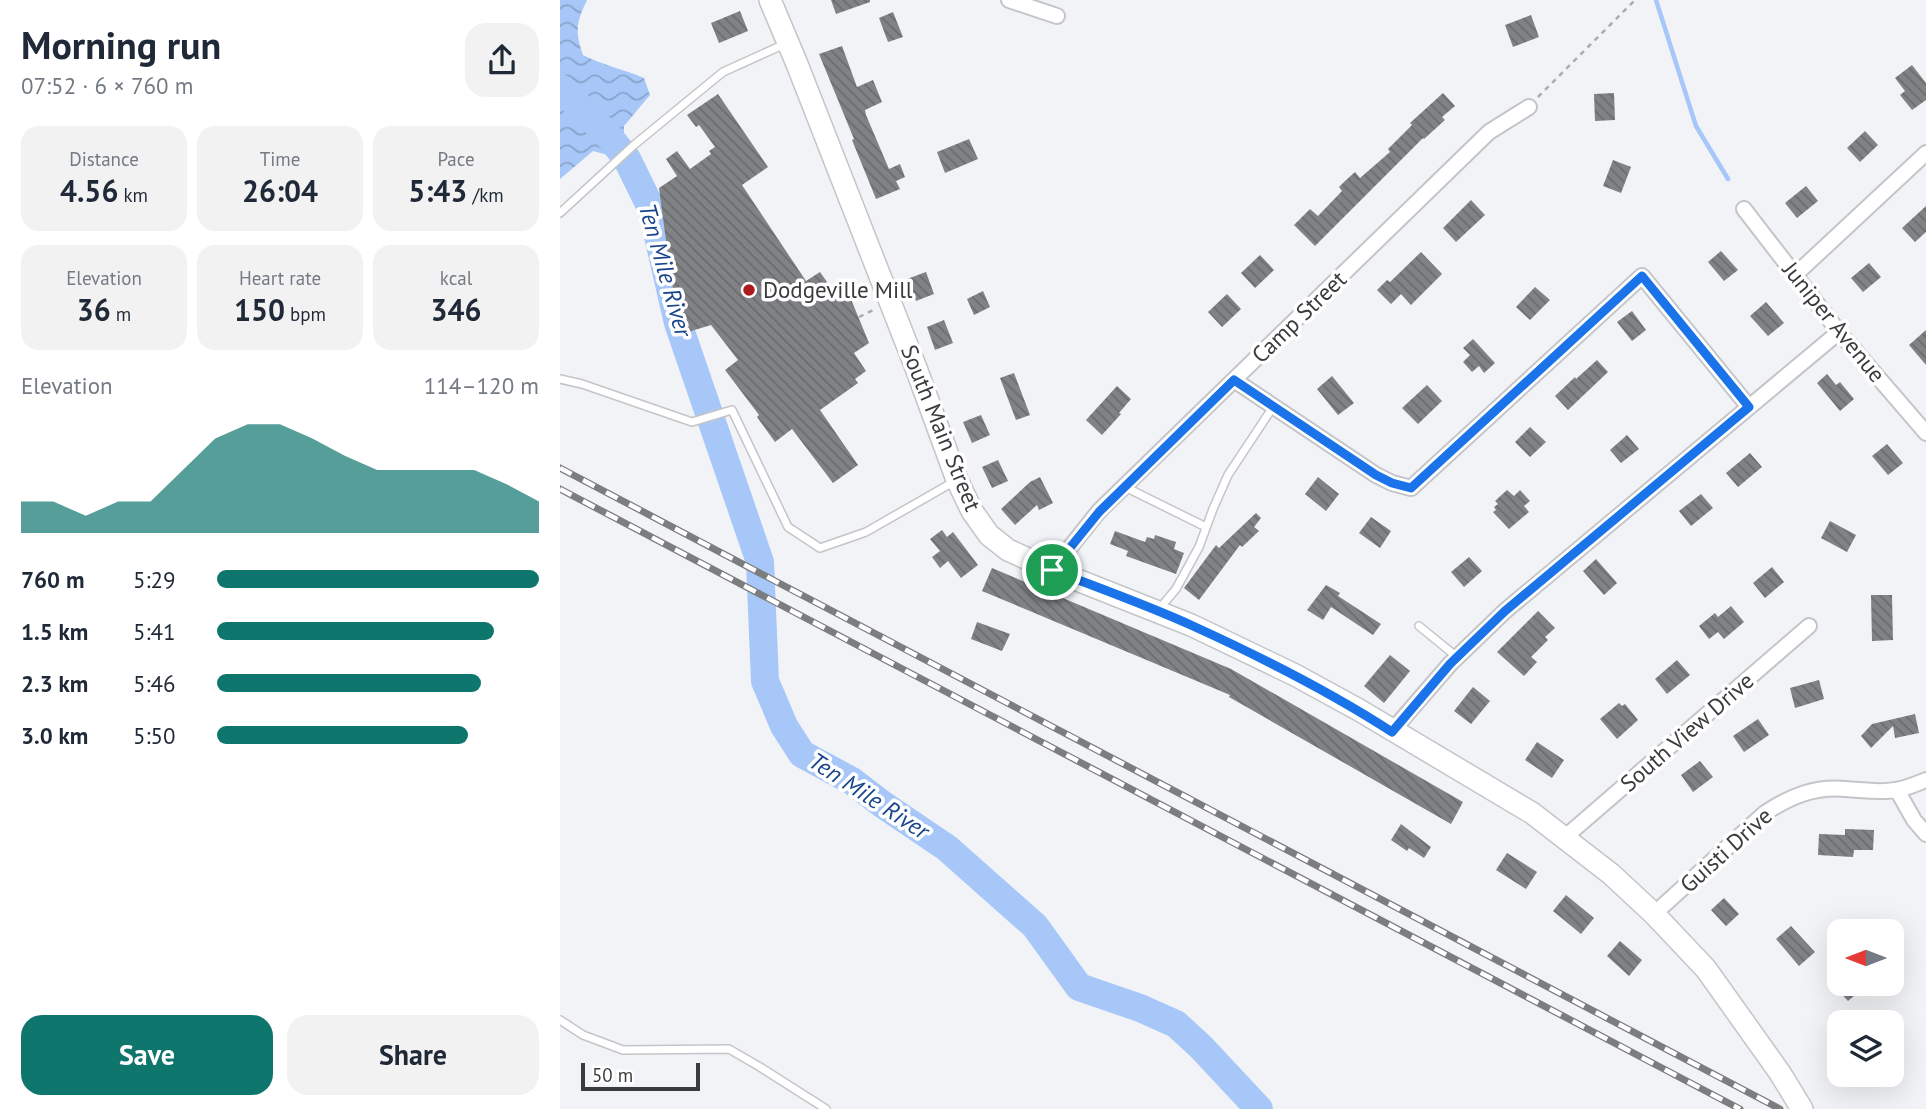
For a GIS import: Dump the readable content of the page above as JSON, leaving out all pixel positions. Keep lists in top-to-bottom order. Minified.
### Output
{"streets":{"main road":["South Main Street"],"street":["Camp Street","Juniper Avenue","South View Drive","Guisti Drive"]},"crossings":[["Camp Street","South Main Street"],["South Main Street","South View Drive"],["South Main Street","Guisti Drive"]],"water":["Ten Mile River"],"places":["Dodgeville Mill"],"scale_bar":"50 m","north":"left","page":{"heading":["Morning run","07:52 · 6 × 760 m"],"stats":[["Distance","4.56 km"],["Time","26:04"],["Pace","5:43 /km"],["Elevation","36 m"],["Heart rate","150 bpm"],["kcal","346"]],"chart":["Elevation","114–120 m"],"list":[{"name":"760 m","note":"5:29"},{"name":"1.5 km","note":"5:41"},{"name":"2.3 km","note":"5:46"},{"name":"3.0 km","note":"5:50"}],"buttons":["Save","Share"],"scale":"50 m"}}
